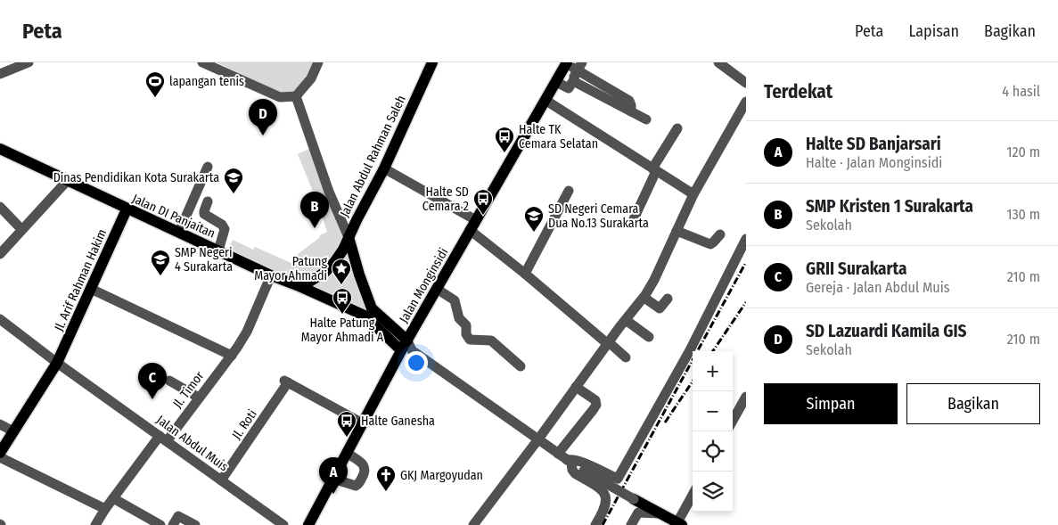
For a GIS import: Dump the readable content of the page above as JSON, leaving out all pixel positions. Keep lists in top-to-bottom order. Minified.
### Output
{"streets":{"main road":["Jalan Abdul Rahman Saleh","Jalan DI Panjaitan","Jl. Arif Rahman Hakim","Jalan Monginsidi"],"street":["Jl. Timor","Jl. Roti","Jalan Abdul Muis"]},"crossings":[["Jalan Abdul Rahman Saleh","Jalan DI Panjaitan"],["Jalan DI Panjaitan","Jl. Arif Rahman Hakim"],["Jalan DI Panjaitan","Jalan Monginsidi"],["Jalan DI Panjaitan","Jl. Timor"],["Jl. Arif Rahman Hakim","Jalan Abdul Muis"],["Jalan Monginsidi","Jl. Roti"],["Jl. Timor","Jalan Abdul Muis"],["Jl. Roti","Jalan Abdul Muis"]],"places":{"sports":["lapangan tenis"],"bus stop":["Halte TK Cemara Selatan","Halte SD Cemara 2","Halte Patung Mayor Ahmadi A","Halte Ganesha"],"school or university":["Dinas Pendidikan Kota Surakarta","SD Negeri Cemara Dua No.13 Surakarta","SMP Negeri 4 Surakarta"],"place":["Patung Mayor Ahmadi"],"church":["GKJ Margoyudan"]},"page":{"header":"Peta","nav":["Peta","Lapisan","Bagikan"],"heading":["Terdekat","4 hasil"],"pins":["D","B","C","A"],"list":[{"mark":"A","name":"Halte SD Banjarsari","note":"Halte · Jalan Monginsidi","value":"120 m"},{"mark":"B","name":"SMP Kristen 1 Surakarta","note":"Sekolah","value":"130 m"},{"mark":"C","name":"GRII Surakarta","note":"Gereja · Jalan Abdul Muis","value":"210 m"},{"mark":"D","name":"SD Lazuardi Kamila GIS","note":"Sekolah","value":"210 m"}],"map_buttons":["+","−"],"buttons":["Simpan","Bagikan"]}}
